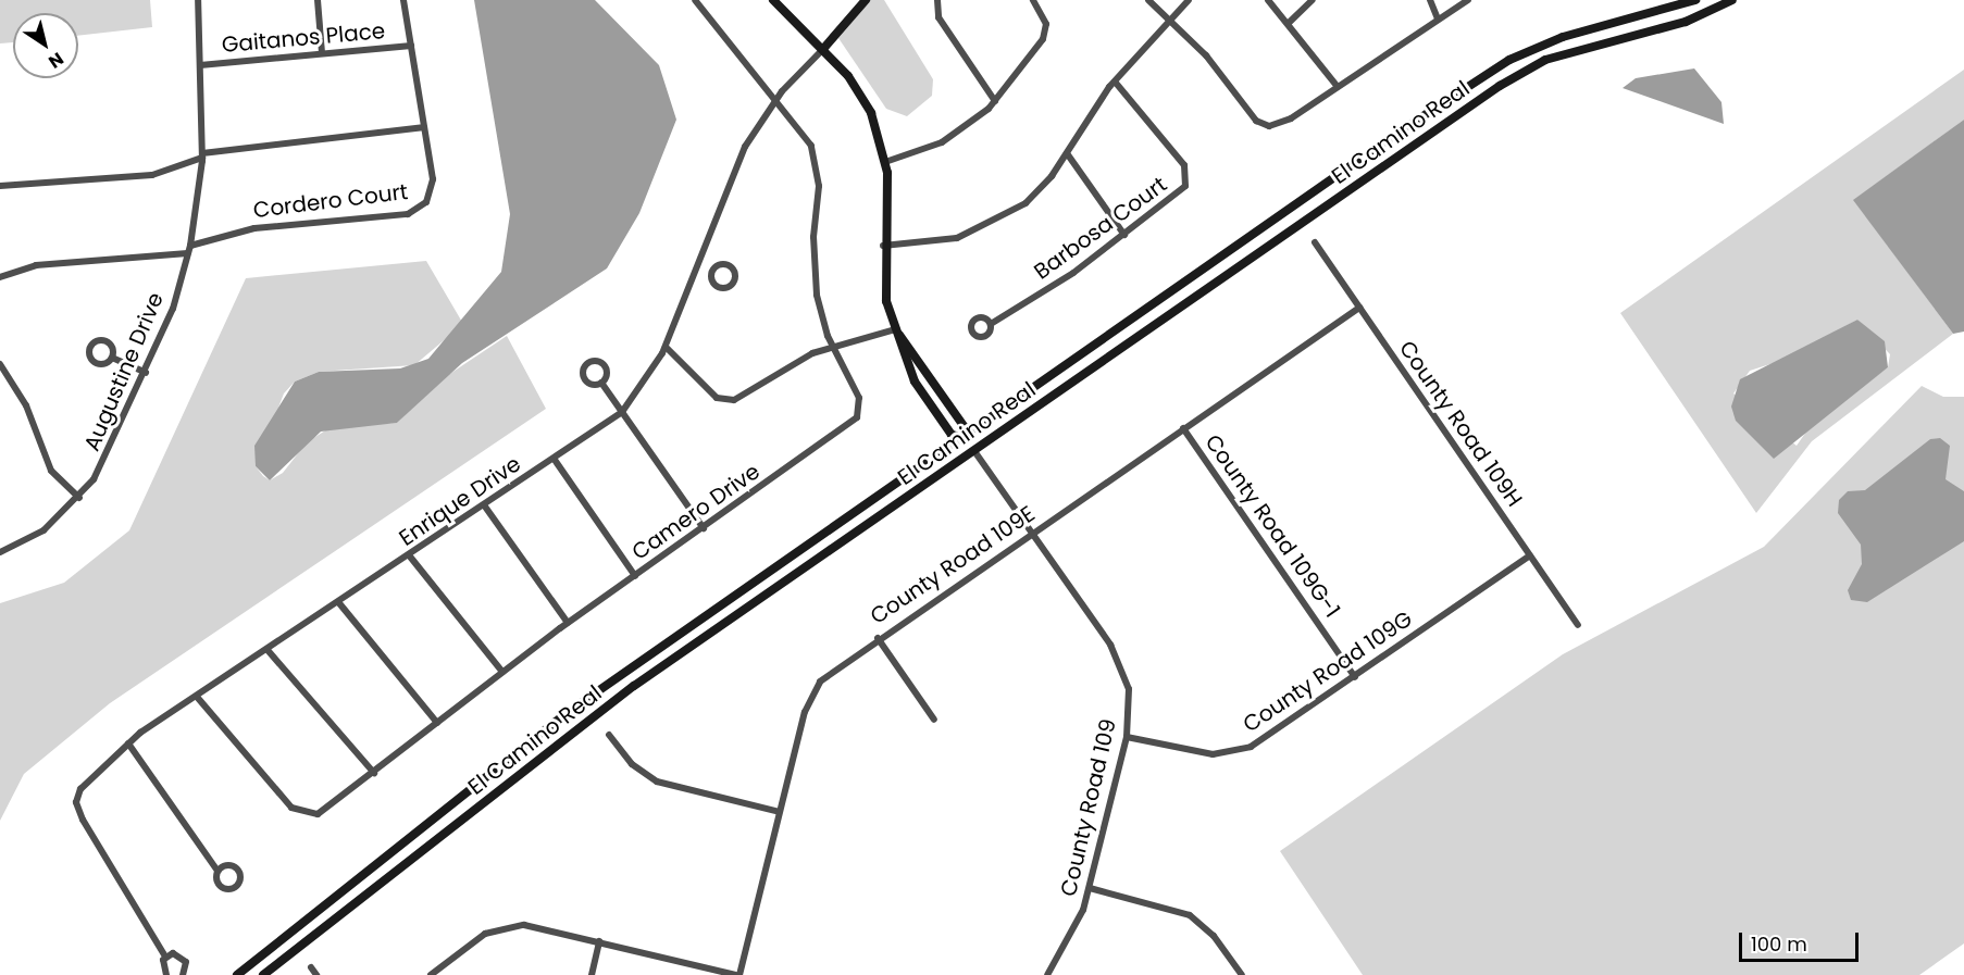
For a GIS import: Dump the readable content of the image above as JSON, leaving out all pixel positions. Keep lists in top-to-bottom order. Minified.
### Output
{"streets":{"main road":["El Camino Real","Enrique Drive"],"street":["Gaitanos Place","Cordero Court","Barbosa Court","Augustine Drive","County Road 109H","Camero Drive","County Road 109G-1","County Road 109E","County Road 109G","County Road 109"]},"crossings":[["Gaitanos Place","Cordero Court"],["Gaitanos Place","Augustine Drive"],["El Camino Real","County Road 109"],["Cordero Court","Augustine Drive"],["County Road 109H","County Road 109E"],["County Road 109H","County Road 109G"],["Enrique Drive","Camero Drive"],["County Road 109G-1","County Road 109E"],["County Road 109G-1","County Road 109G"],["County Road 109E","County Road 109"],["County Road 109G","County Road 109"]],"scale_bar":"100 m","north":"bottom right"}
